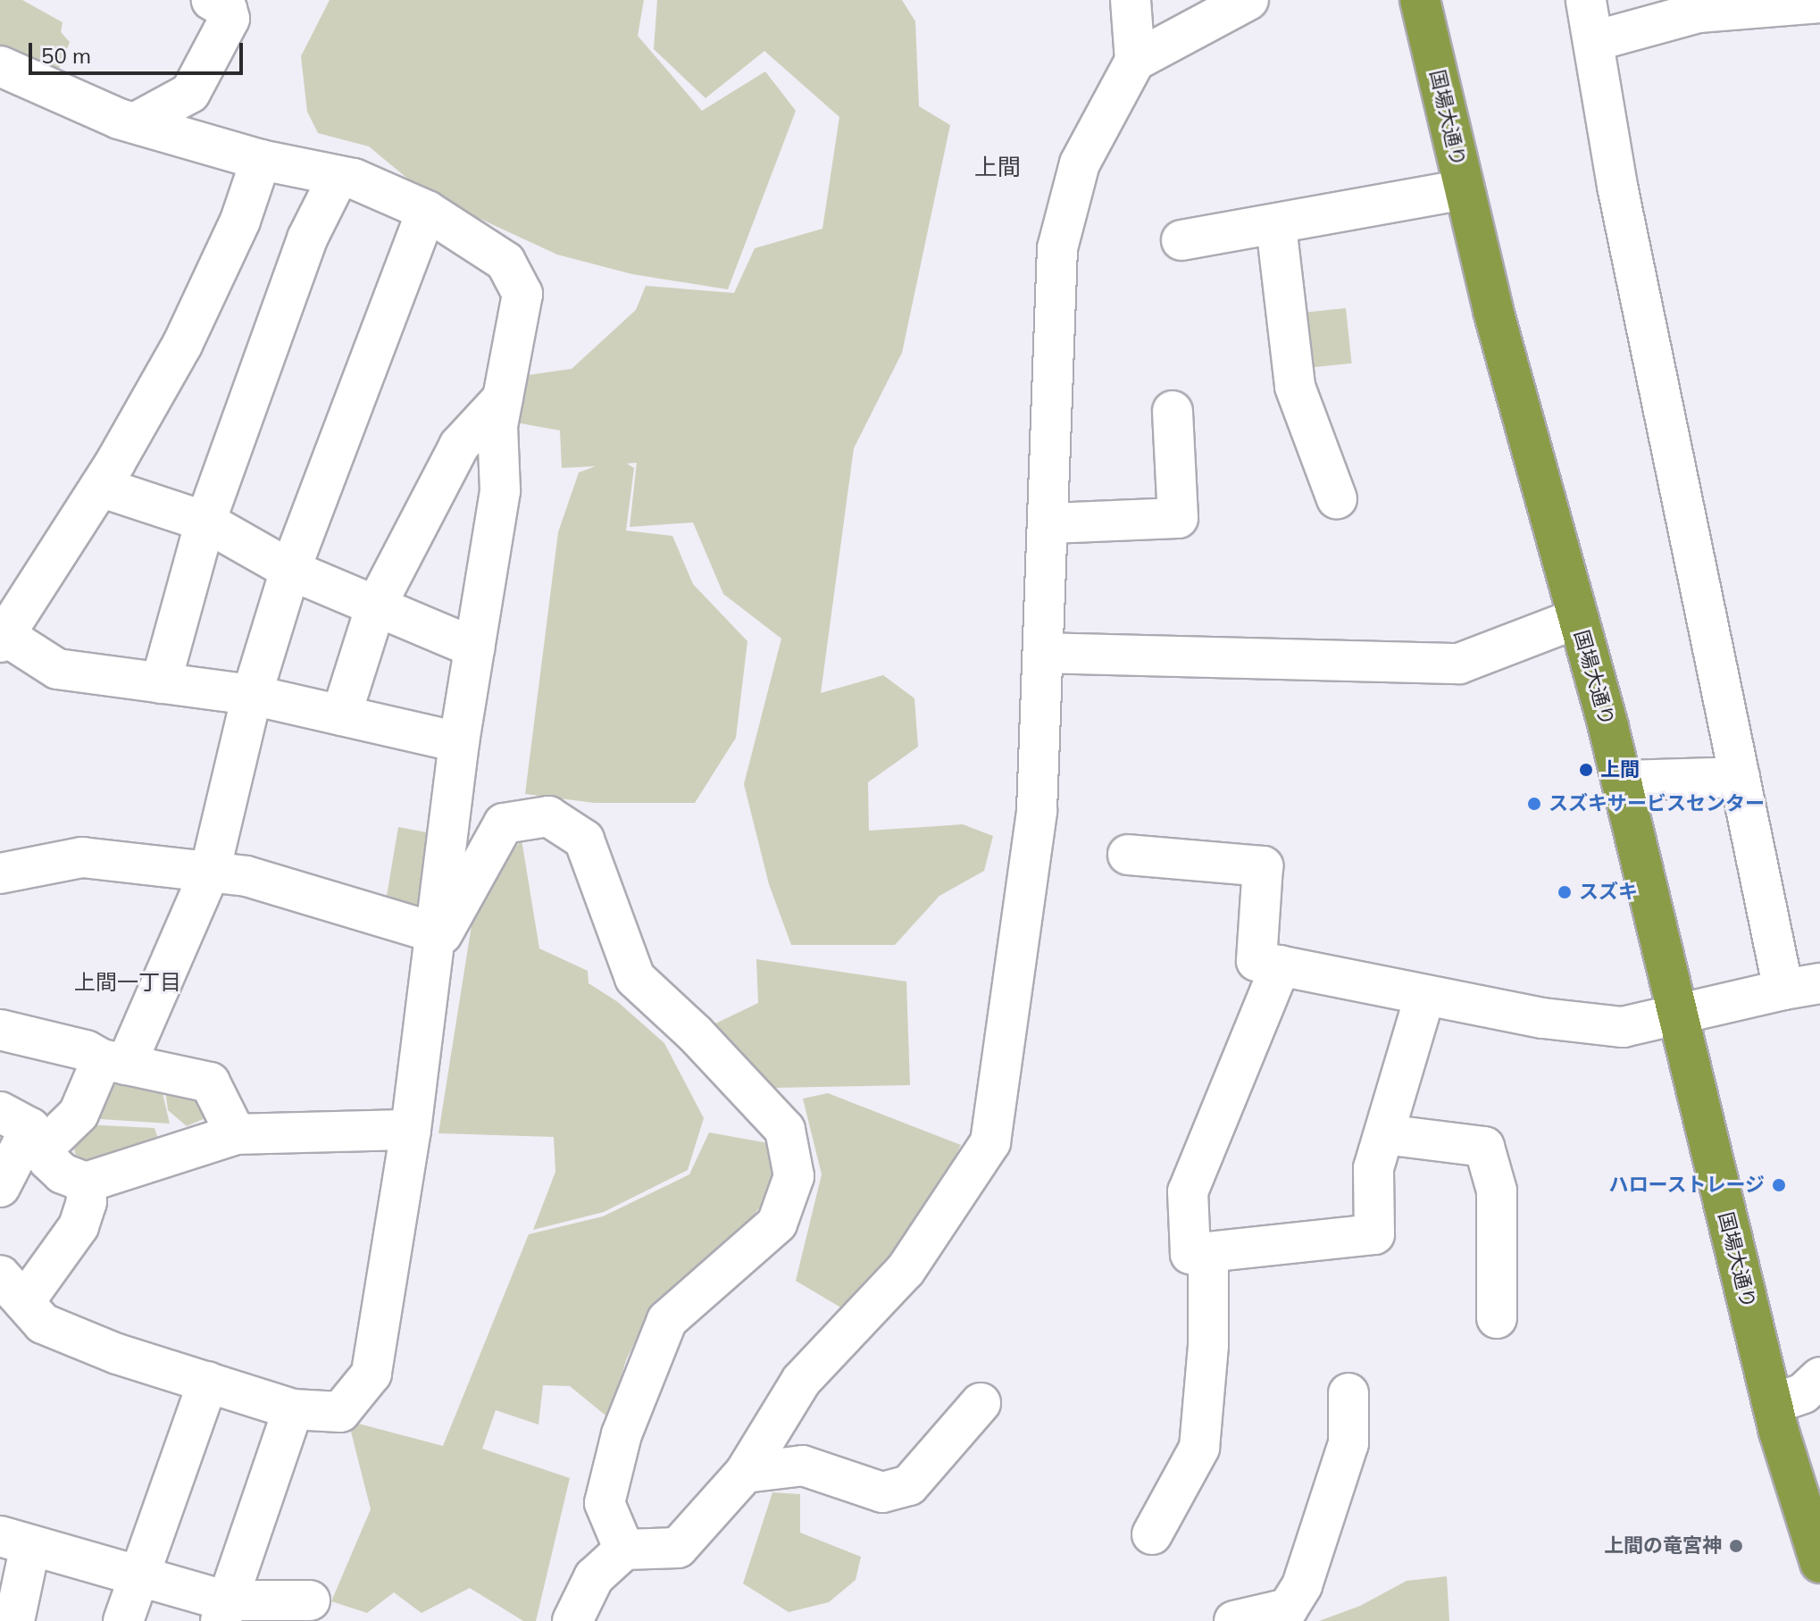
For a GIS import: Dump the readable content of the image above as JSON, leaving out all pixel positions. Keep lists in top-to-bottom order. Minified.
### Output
{"streets":{"highway":["国場大通り"]},"districts":["上間","上間一丁目"],"places":["上間","スズキサービスセンター","スズキ","ハローストレージ","上間の竜宮神"],"scale_bar":"50 m"}
